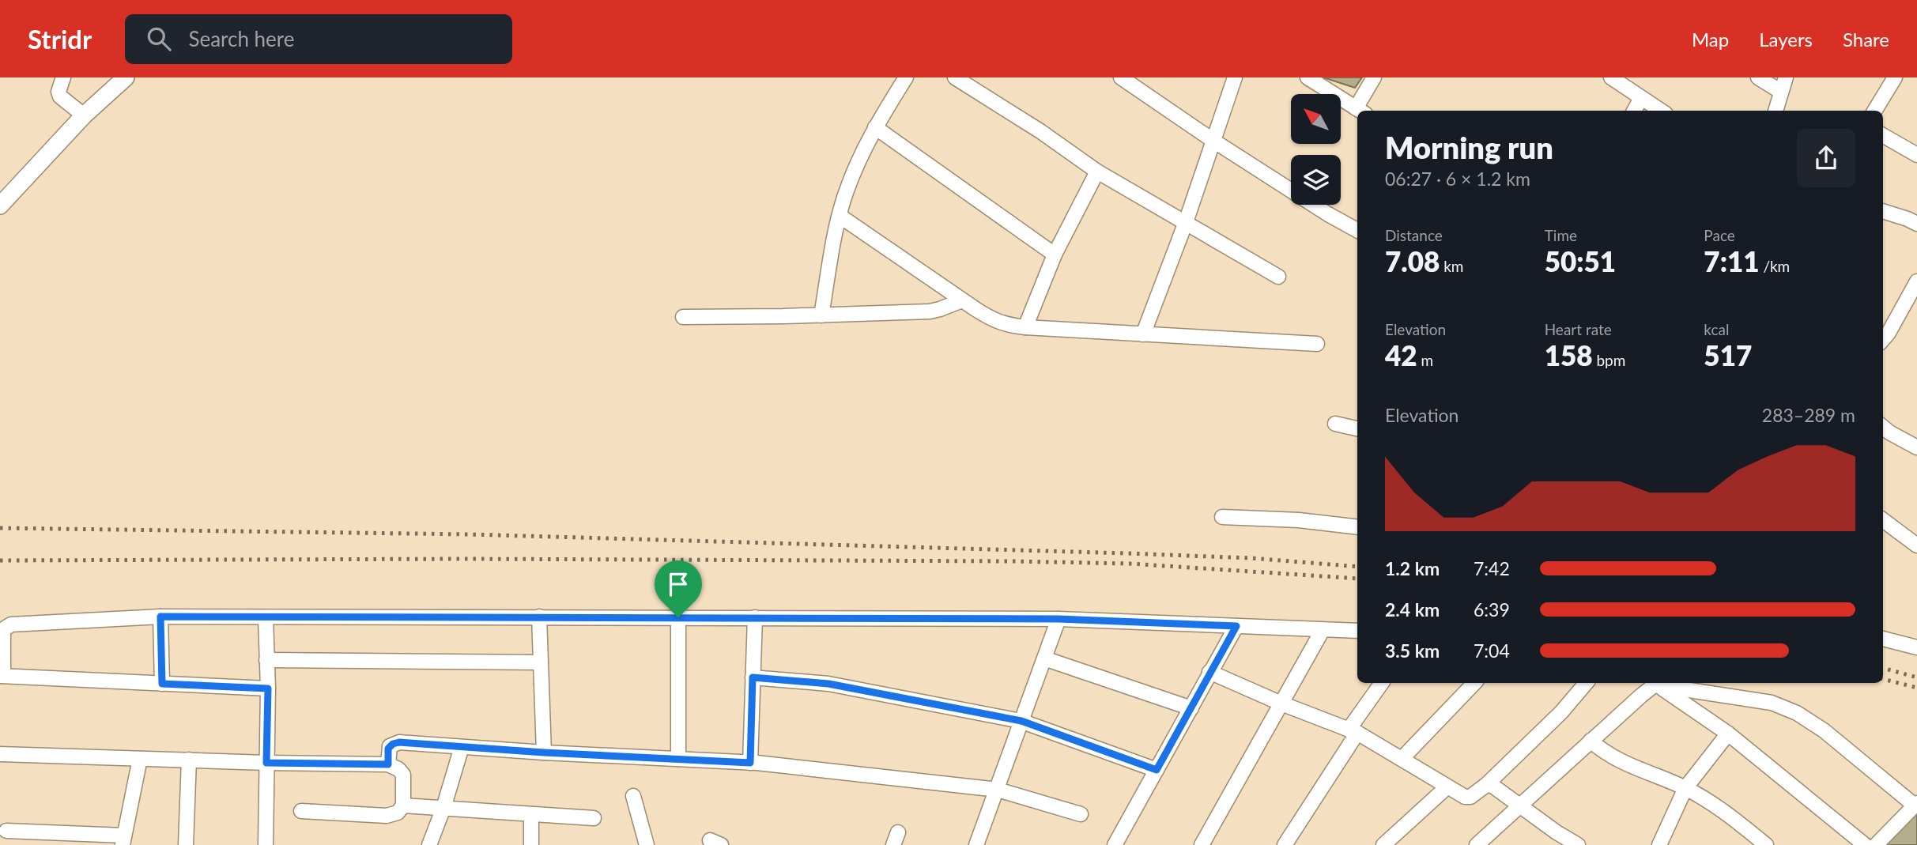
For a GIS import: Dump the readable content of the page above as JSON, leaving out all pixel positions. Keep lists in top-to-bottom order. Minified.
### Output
{"north":"top left","page":{"header":"Stridr","search":"Search here","nav":["Map","Layers","Share"],"heading":["Morning run","06:27 · 6 × 1.2 km"],"stats":[["Distance","7.08 km"],["Time","50:51"],["Pace","7:11 /km"],["Elevation","42 m"],["Heart rate","158 bpm"],["kcal","517"]],"chart":["Elevation","283–289 m"],"list":[{"name":"1.2 km","note":"7:42"},{"name":"2.4 km","note":"6:39"},{"name":"3.5 km","note":"7:04"}]}}
